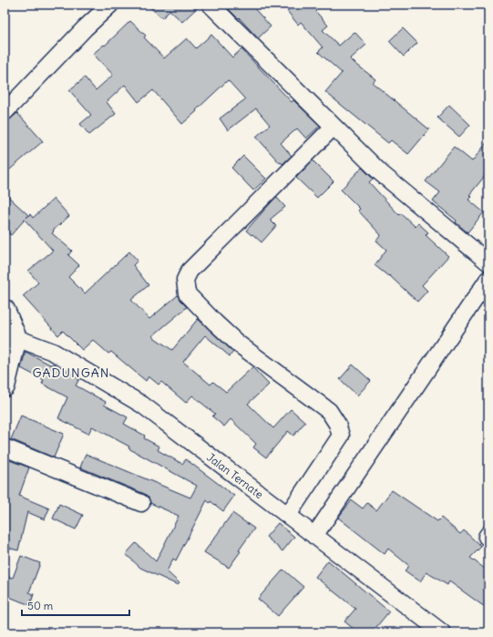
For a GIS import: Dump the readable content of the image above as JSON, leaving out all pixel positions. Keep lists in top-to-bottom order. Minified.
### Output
{"streets":{"street":["Jalan Ternate"]},"districts":["GADUNGAN"],"scale_bar":"50 m"}
